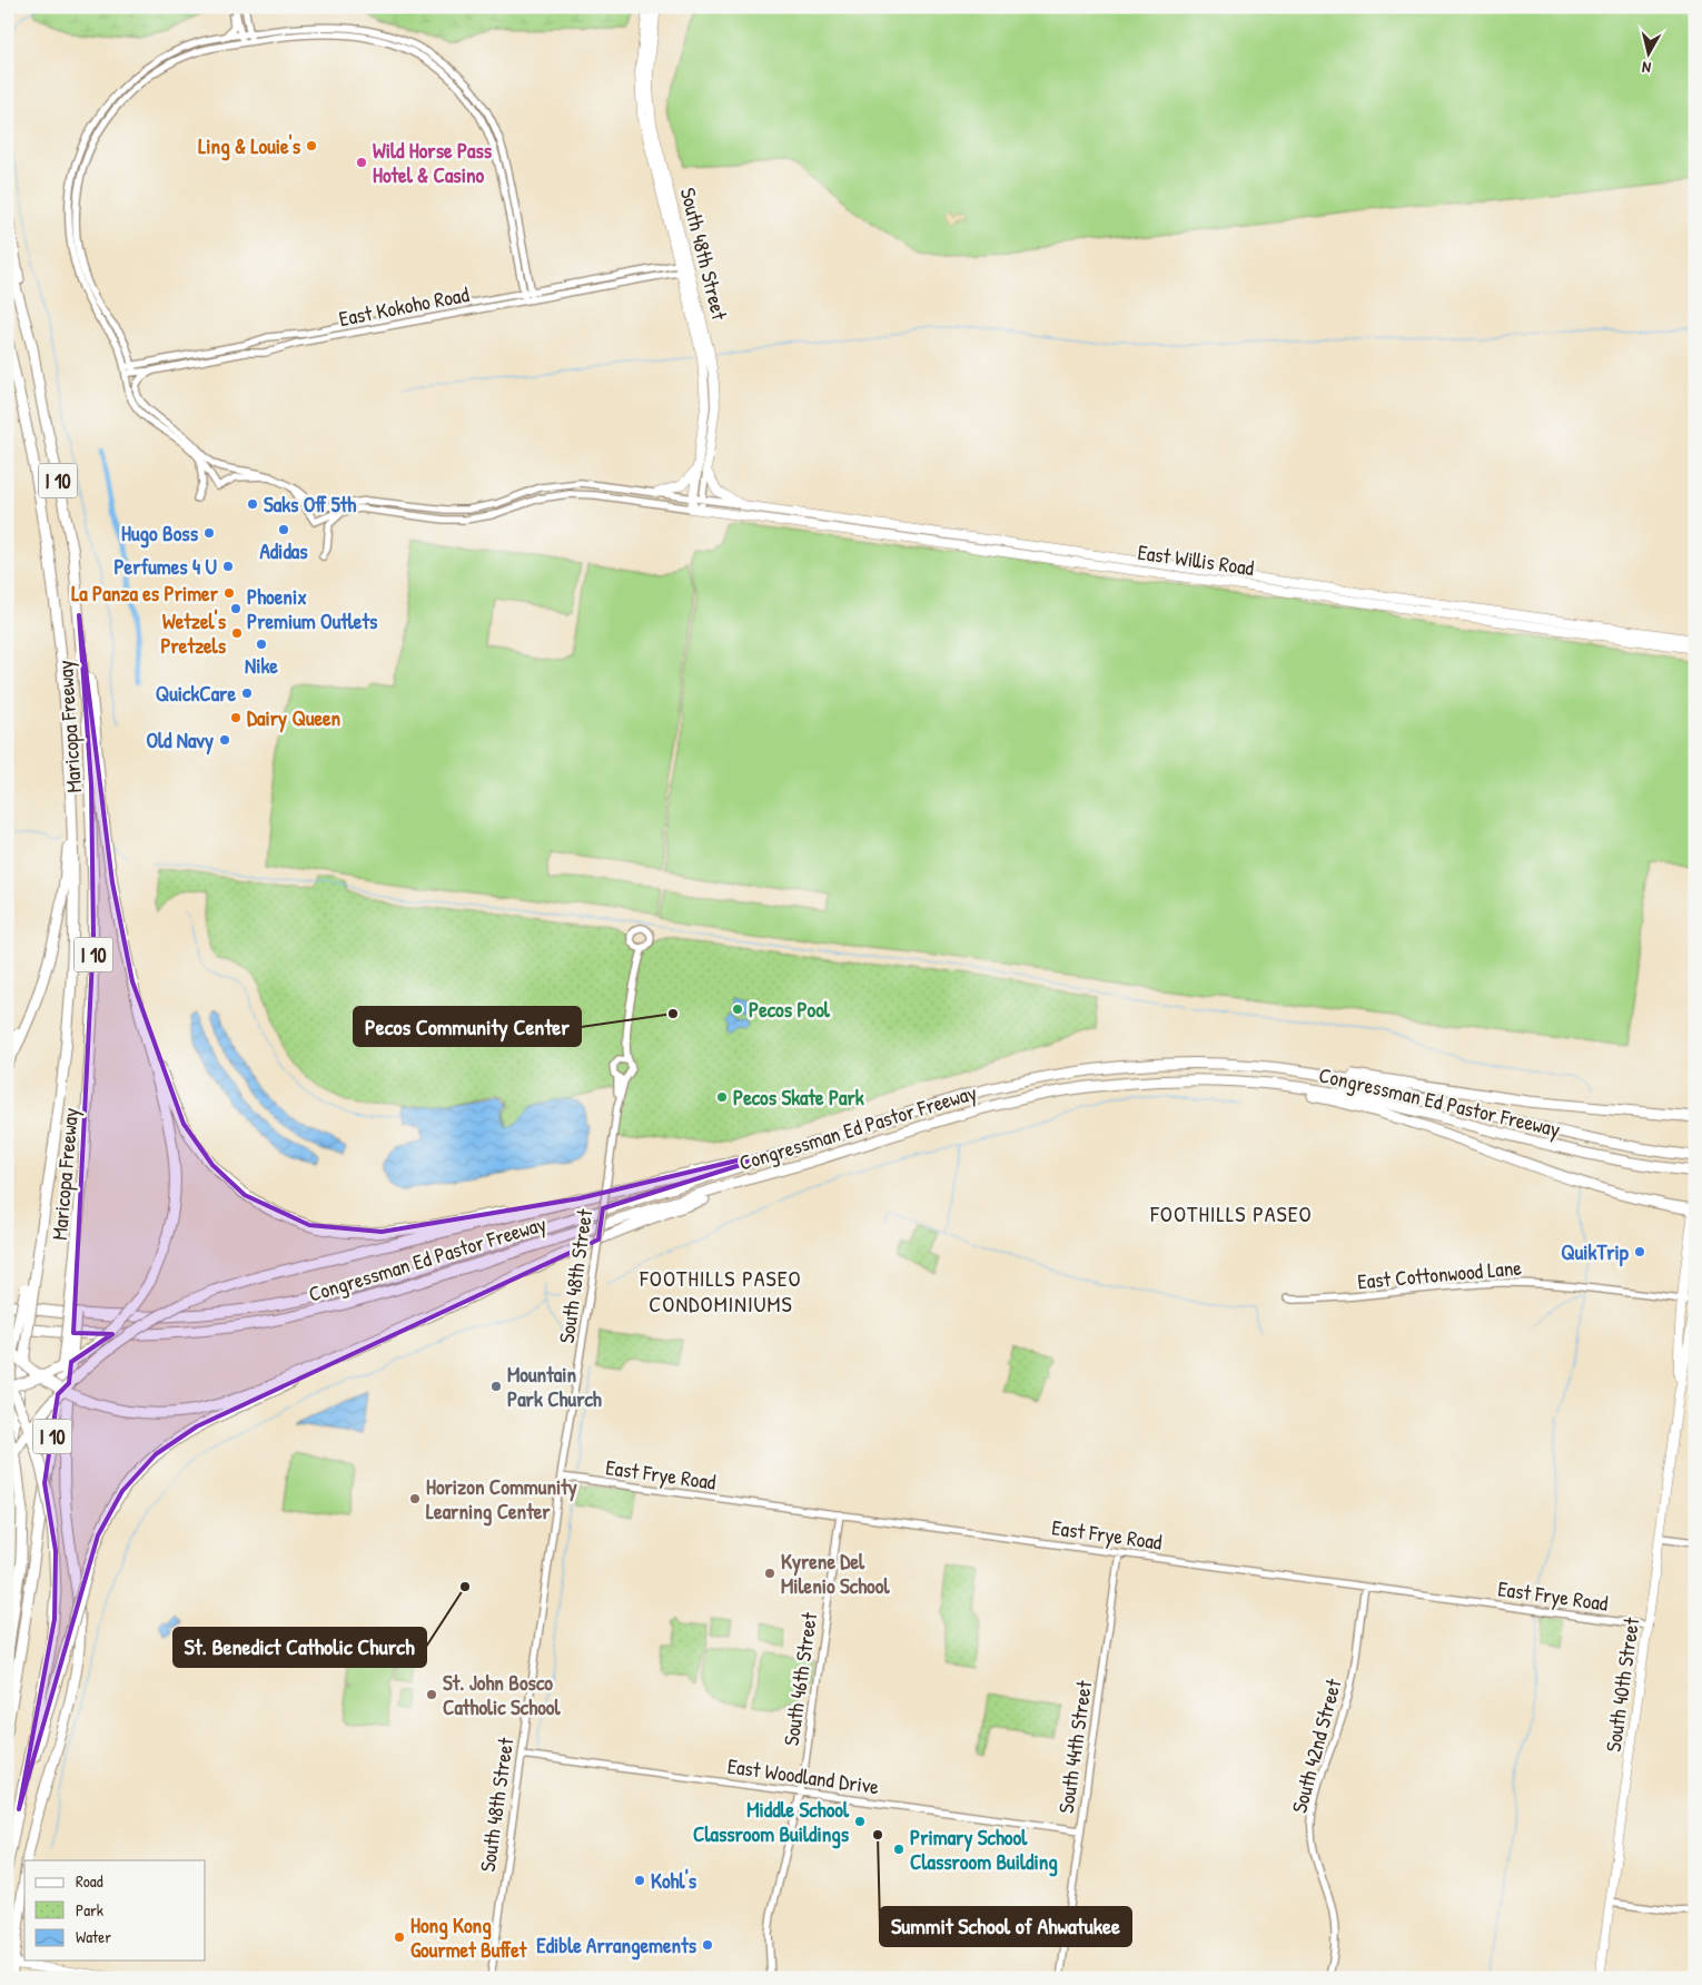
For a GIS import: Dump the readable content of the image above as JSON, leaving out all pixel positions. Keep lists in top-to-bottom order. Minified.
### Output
{"streets":{"highway":["I 10","Maricopa Freeway","Congressman Ed Pastor Freeway"],"main road":["South 48th Street","East Willis Road","South 40th Street"],"street":["East Kokoho Road","East Cottonwood Lane","East Frye Road","South 46th Street","South 42nd Street","South 44th Street","East Woodland Drive"]},"crossings":[["South 48th Street","East Kokoho Road"],["South 48th Street","East Willis Road"],["South 48th Street","East Frye Road"],["South 48th Street","East Woodland Drive"],["I 10","Maricopa Freeway"],["East Cottonwood Lane","South 40th Street"],["East Frye Road","South 46th Street"],["East Frye Road","South 40th Street"],["East Frye Road","South 42nd Street"],["East Frye Road","South 44th Street"],["South 46th Street","East Woodland Drive"],["South 44th Street","East Woodland Drive"]],"districts":["FOOTHILLS PASEO","FOOTHILLS PASEO CONDOMINIUMS"],"places":["Ling & Louie's","Wild Horse Pass Hotel & Casino","Saks Off 5th","Adidas","Hugo Boss","Perfumes 4 U","La Panza es Primer","Phoenix Premium Outlets","Wetzel's Pretzels","Nike","QuickCare","Dairy Queen","Old Navy","Pecos Pool","Pecos Community Center","Pecos Skate Park","QuikTrip","Mountain Park Church","Horizon Community Learning Center","Kyrene Del Milenio School","St. Benedict Catholic Church","St. John Bosco Catholic School","Middle School Classroom Buildings","Summit School of Ahwatukee","Primary School Classroom Building","Kohl's","Hong Kong Gourmet Buffet","Edible Arrangements"],"legend":["Road","Park","Water"],"north":"bottom"}
